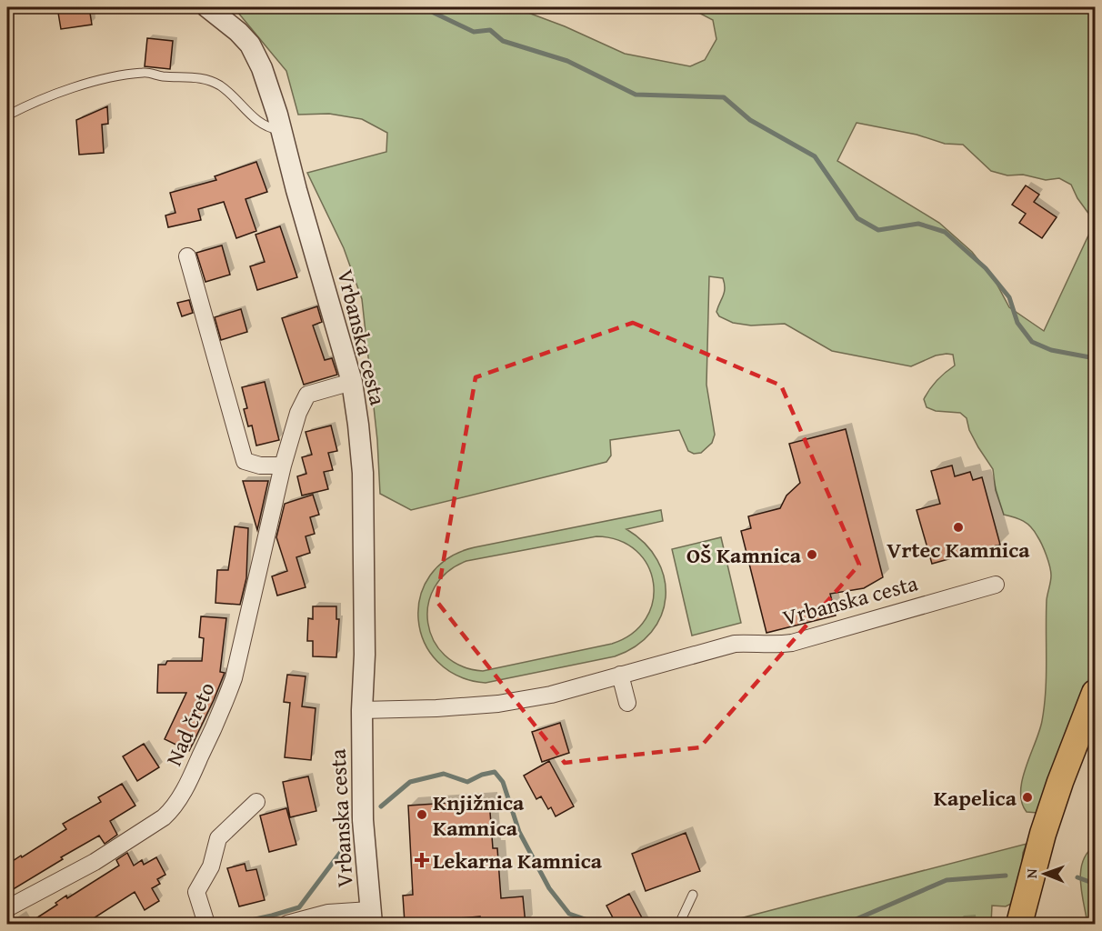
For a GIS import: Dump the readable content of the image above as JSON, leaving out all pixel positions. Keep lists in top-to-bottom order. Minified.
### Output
{"streets":{"street":["Vrbanska cesta","Nad čreto"]},"crossings":[["Vrbanska cesta","Nad čreto"]],"places":{"other":["Vrtec Kamnica","OŠ Kamnica","Kapelica","Knjižnica Kamnica"],"health":["Lekarna Kamnica"]},"north":"left"}
